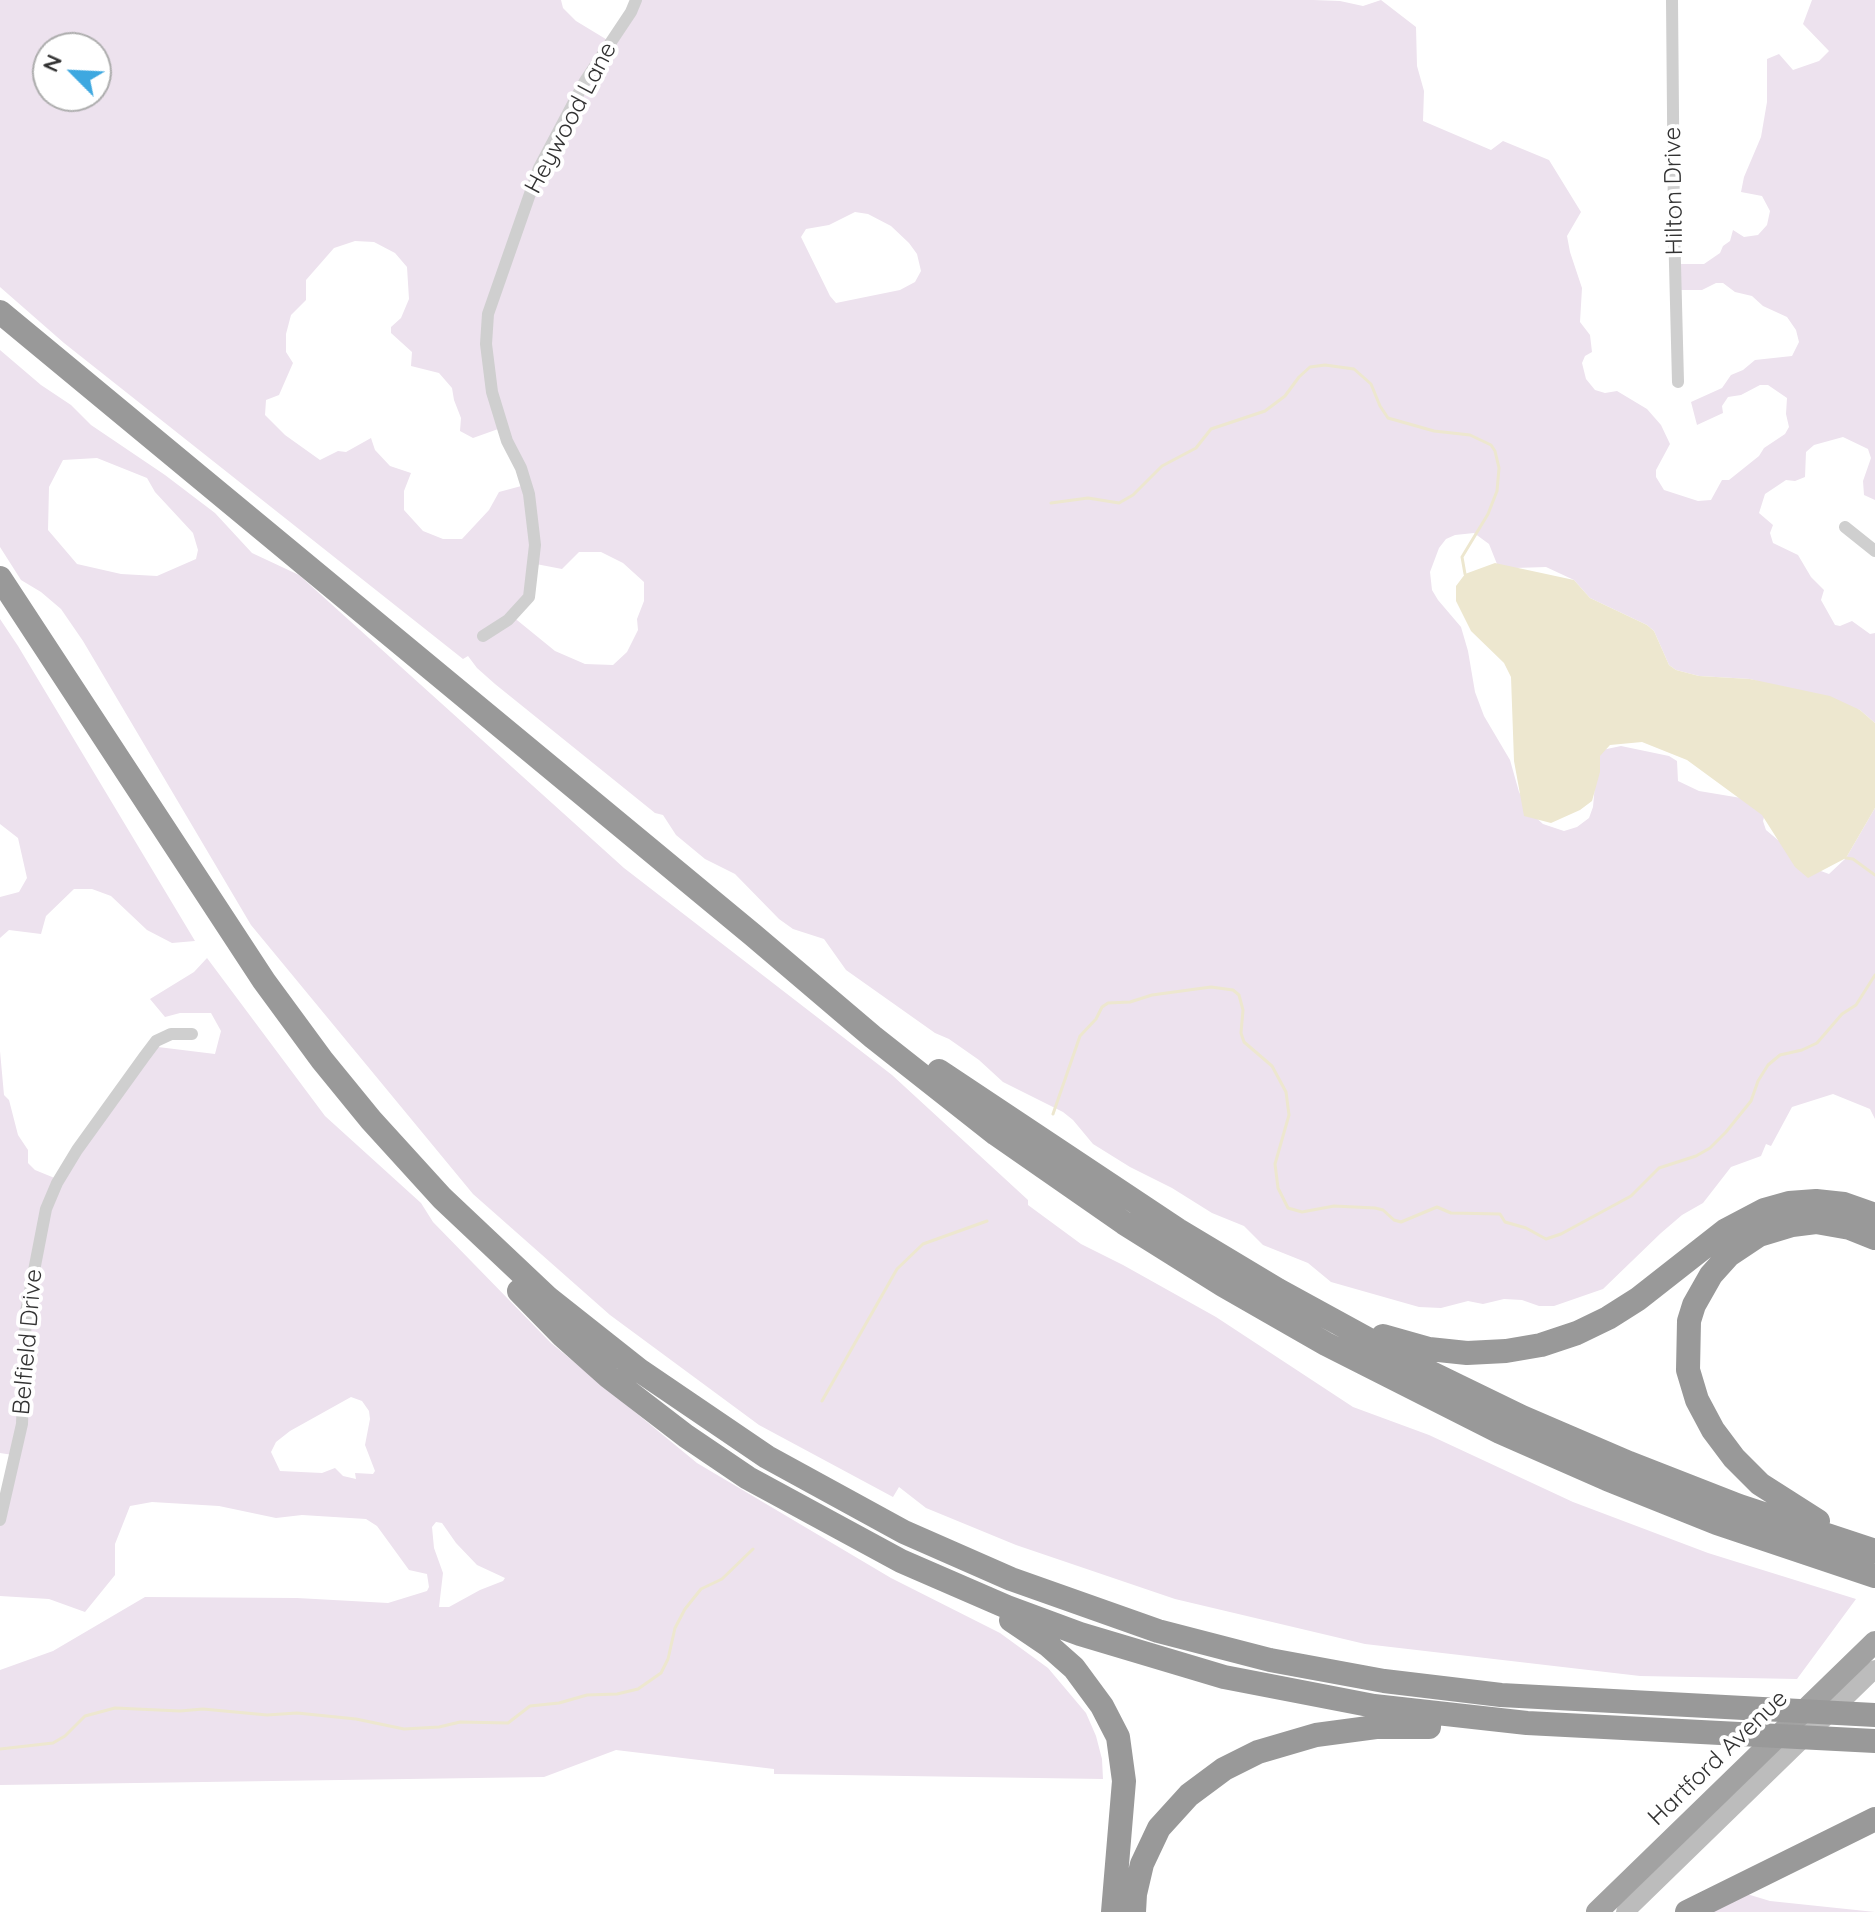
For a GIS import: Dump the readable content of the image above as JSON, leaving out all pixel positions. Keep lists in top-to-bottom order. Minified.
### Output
{"streets":{"highway":["Hartford Avenue"],"street":["Heywood Lane","Hilton Drive","Belfield Drive"]},"north":"top left"}
